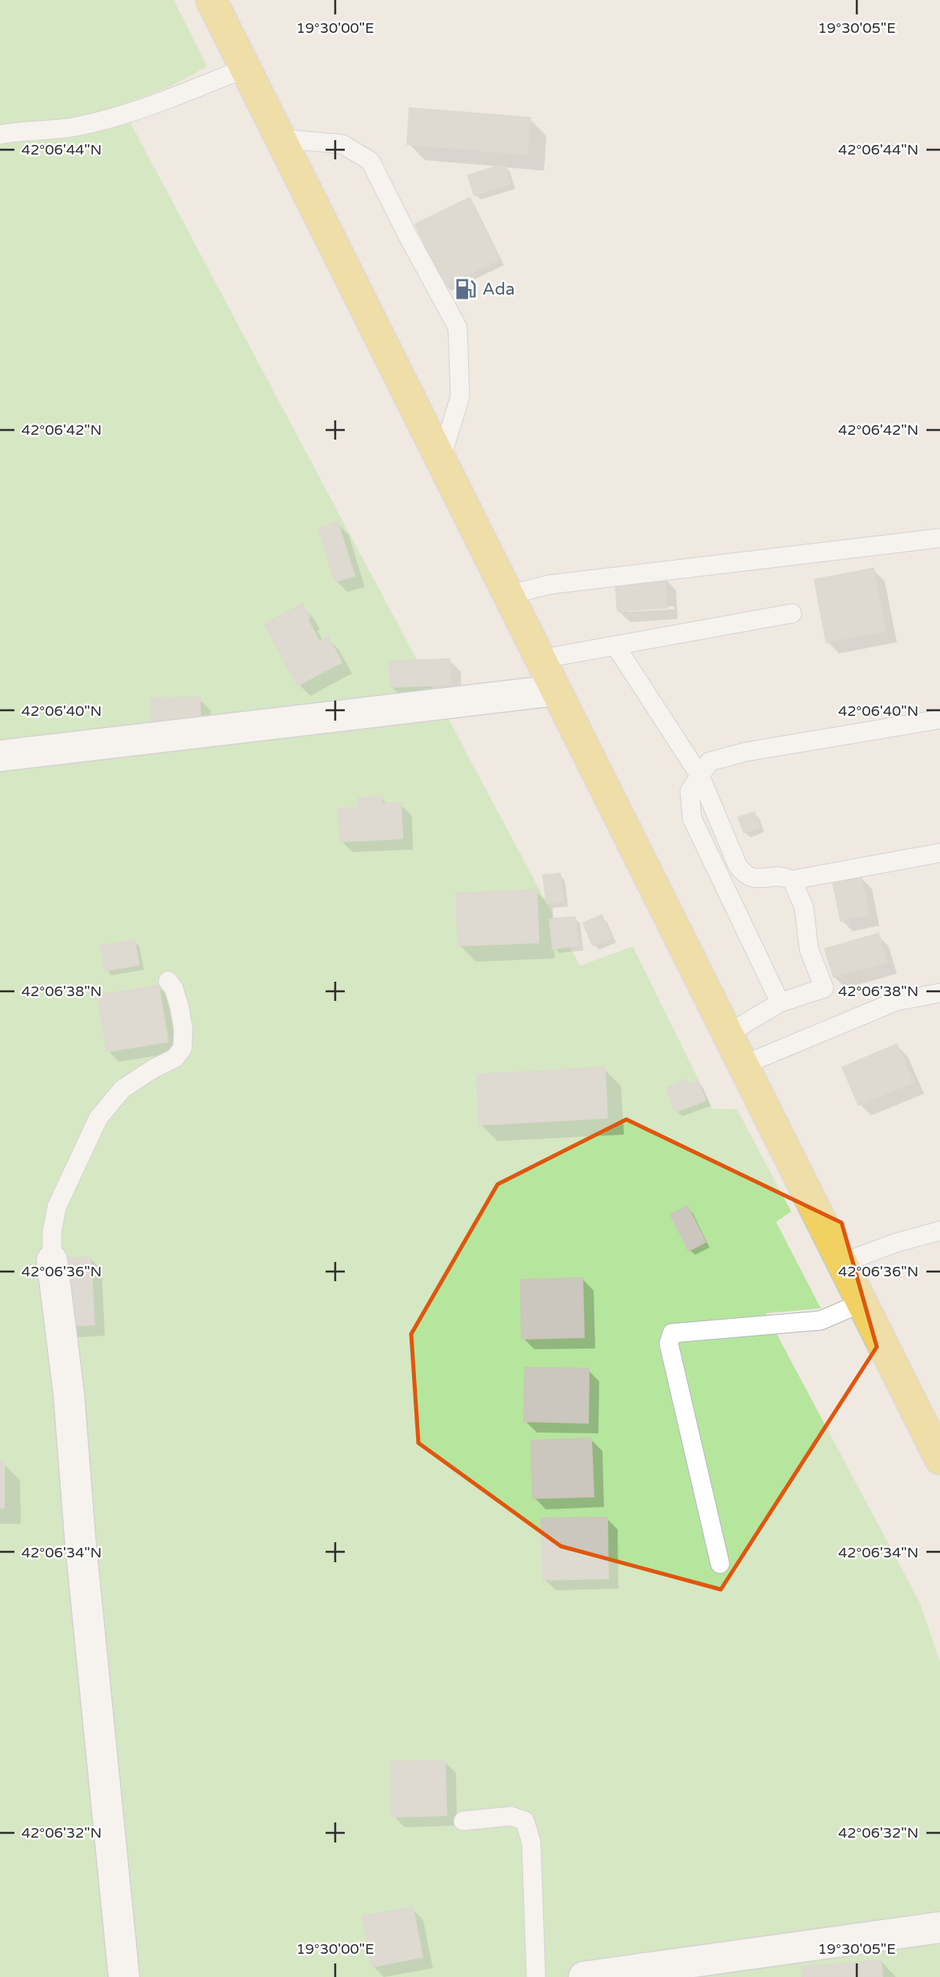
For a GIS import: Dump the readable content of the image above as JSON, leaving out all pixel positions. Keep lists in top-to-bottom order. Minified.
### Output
{"places":{"fuel station":["Ada"]},"coordinates":["19°30'00\"E","19°30'05\"E","42°06'44\"N","42°06'42\"N","42°06'40\"N","42°06'38\"N","42°06'36\"N","42°06'34\"N","42°06'32\"N"]}
